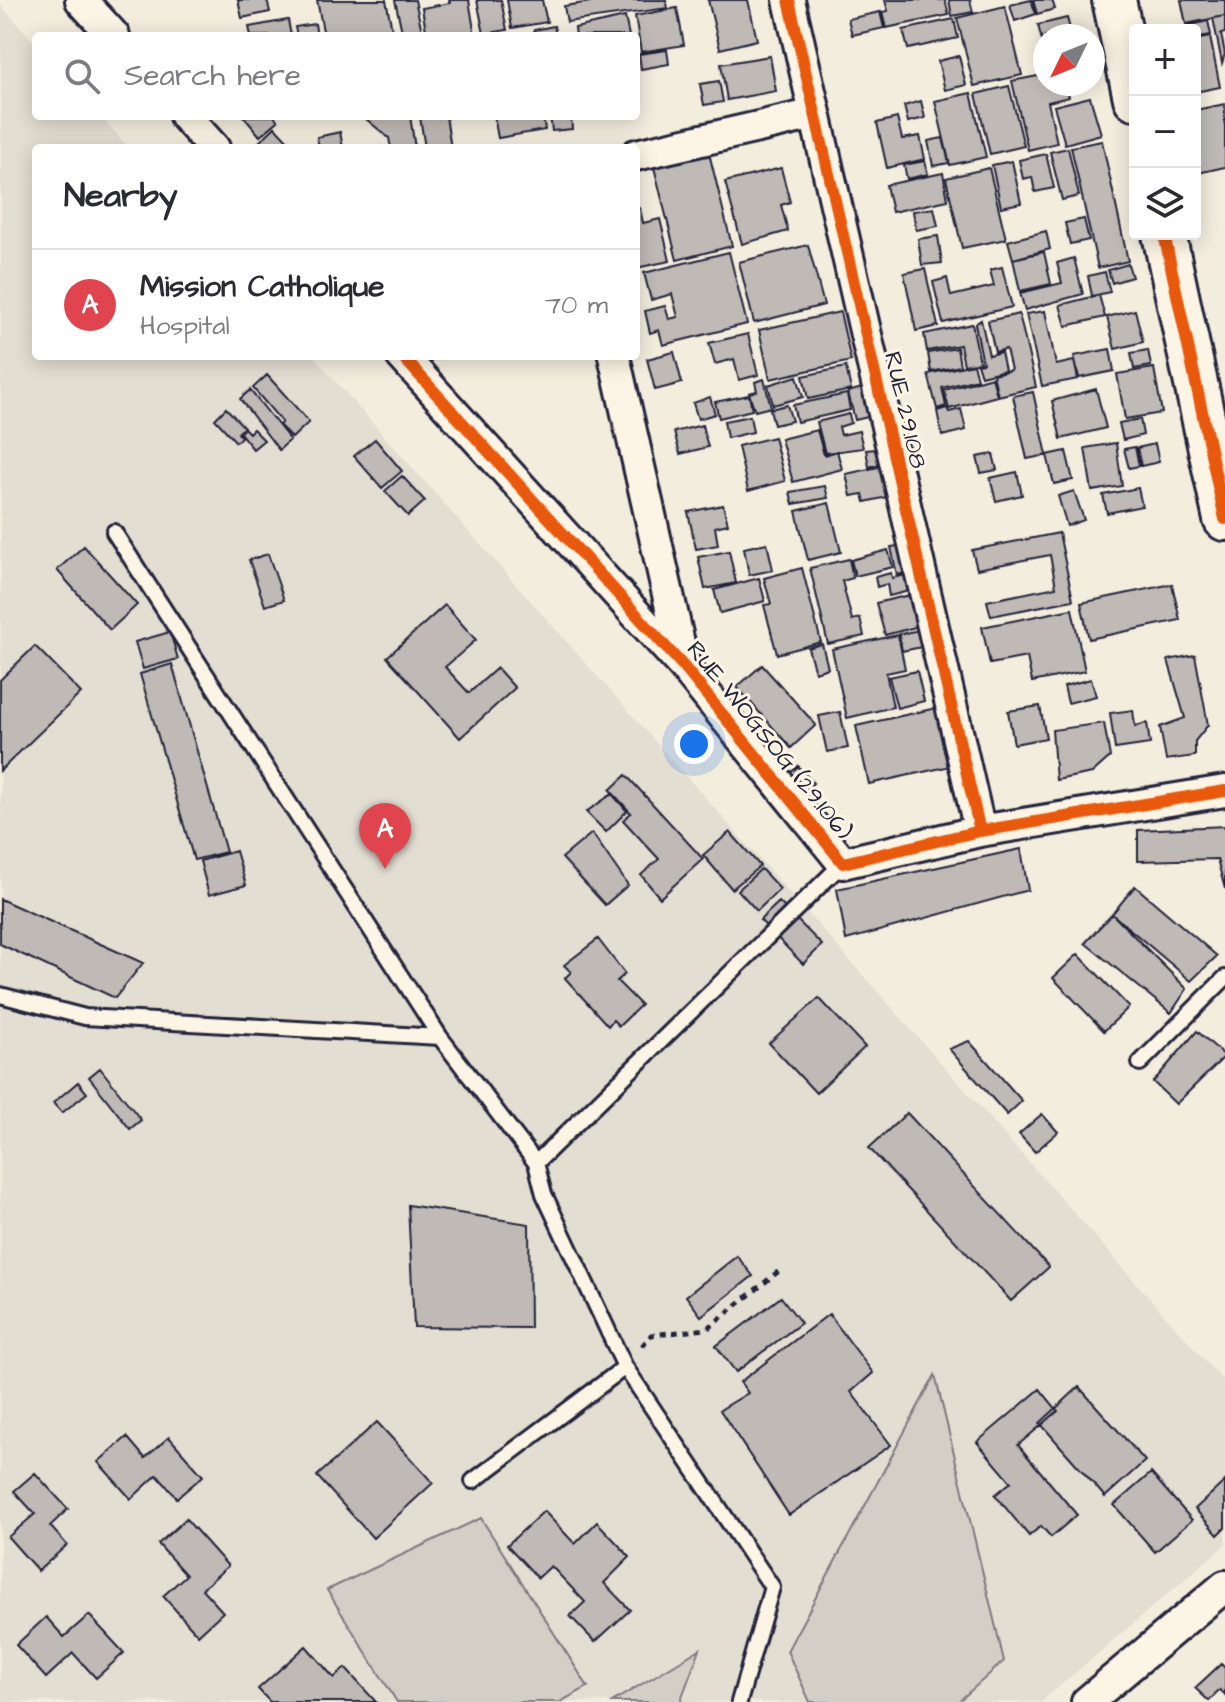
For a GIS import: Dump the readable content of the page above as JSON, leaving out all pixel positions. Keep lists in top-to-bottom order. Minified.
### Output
{"streets":{"street":["RUE 29.108","RUE WOGSOG (29.106)"]},"crossings":[["RUE 29.108","RUE WOGSOG (29.106)"]],"north":"bottom left","page":{"map_buttons":["+","−"],"search":"Search here","heading":"Nearby","list":[{"mark":"A","name":"Mission Catholique","note":"Hospital","value":"70 m"}],"pins":"A"}}
